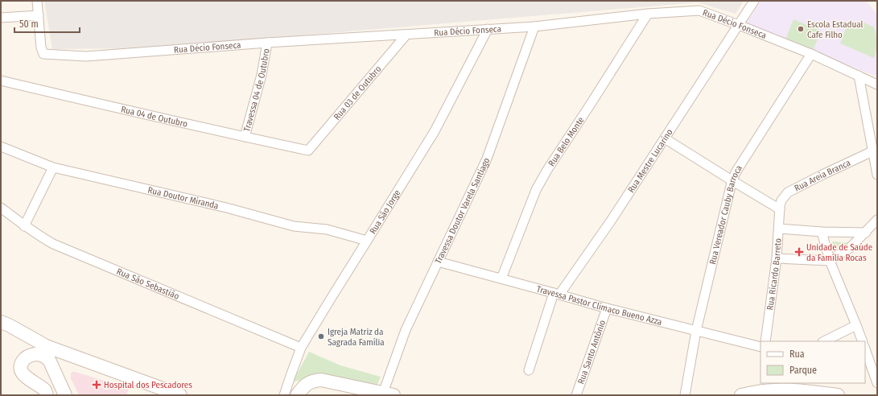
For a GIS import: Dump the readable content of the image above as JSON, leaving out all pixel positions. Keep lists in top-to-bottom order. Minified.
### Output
{"streets":{"street":["Rua Décio Fonseca","Travessa 04 de Outubro","Rua 03 de Outubro","Rua 04 de Outubro","Rua Belo Monte","Rua Mestre Lucarino","Rua Areia Branca","Rua Doutor Miranda","Travessa Doutor Varela Santiago","Rua São Jorge","Rua Vereador Cauby Barroca","Rua Ricardo Barreto","Rua São Sebastião","Travessa Pastor Clímaco Bueno Azza","Rua Santo Antônio"]},"crossings":[["Rua Décio Fonseca","Travessa 04 de Outubro"],["Rua Décio Fonseca","Rua 03 de Outubro"],["Rua Décio Fonseca","Rua Belo Monte"],["Rua Décio Fonseca","Rua Mestre Lucarino"],["Rua Décio Fonseca","Travessa Doutor Varela Santiago"],["Rua Décio Fonseca","Rua São Jorge"],["Rua Décio Fonseca","Rua Vereador Cauby Barroca"],["Travessa 04 de Outubro","Rua 04 de Outubro"],["Rua 03 de Outubro","Rua 04 de Outubro"],["Rua Belo Monte","Travessa Pastor Clímaco Bueno Azza"],["Rua Mestre Lucarino","Travessa Pastor Clímaco Bueno Azza"],["Rua Areia Branca","Rua Ricardo Barreto"],["Rua Doutor Miranda","Rua São Jorge"],["Travessa Doutor Varela Santiago","Travessa Pastor Clímaco Bueno Azza"],["Rua São Jorge","Rua São Sebastião"],["Rua Vereador Cauby Barroca","Travessa Pastor Clímaco Bueno Azza"],["Travessa Pastor Clímaco Bueno Azza","Rua Santo Antônio"]],"places":{"other":["Escola Estadual Cafe Filho","Igreja Matriz da Sagrada Família"],"health":["Unidade de Saúde da Família Rocas","Hospital dos Pescadores"]},"legend":["Rua","Parque"],"scale_bar":"50 m"}
